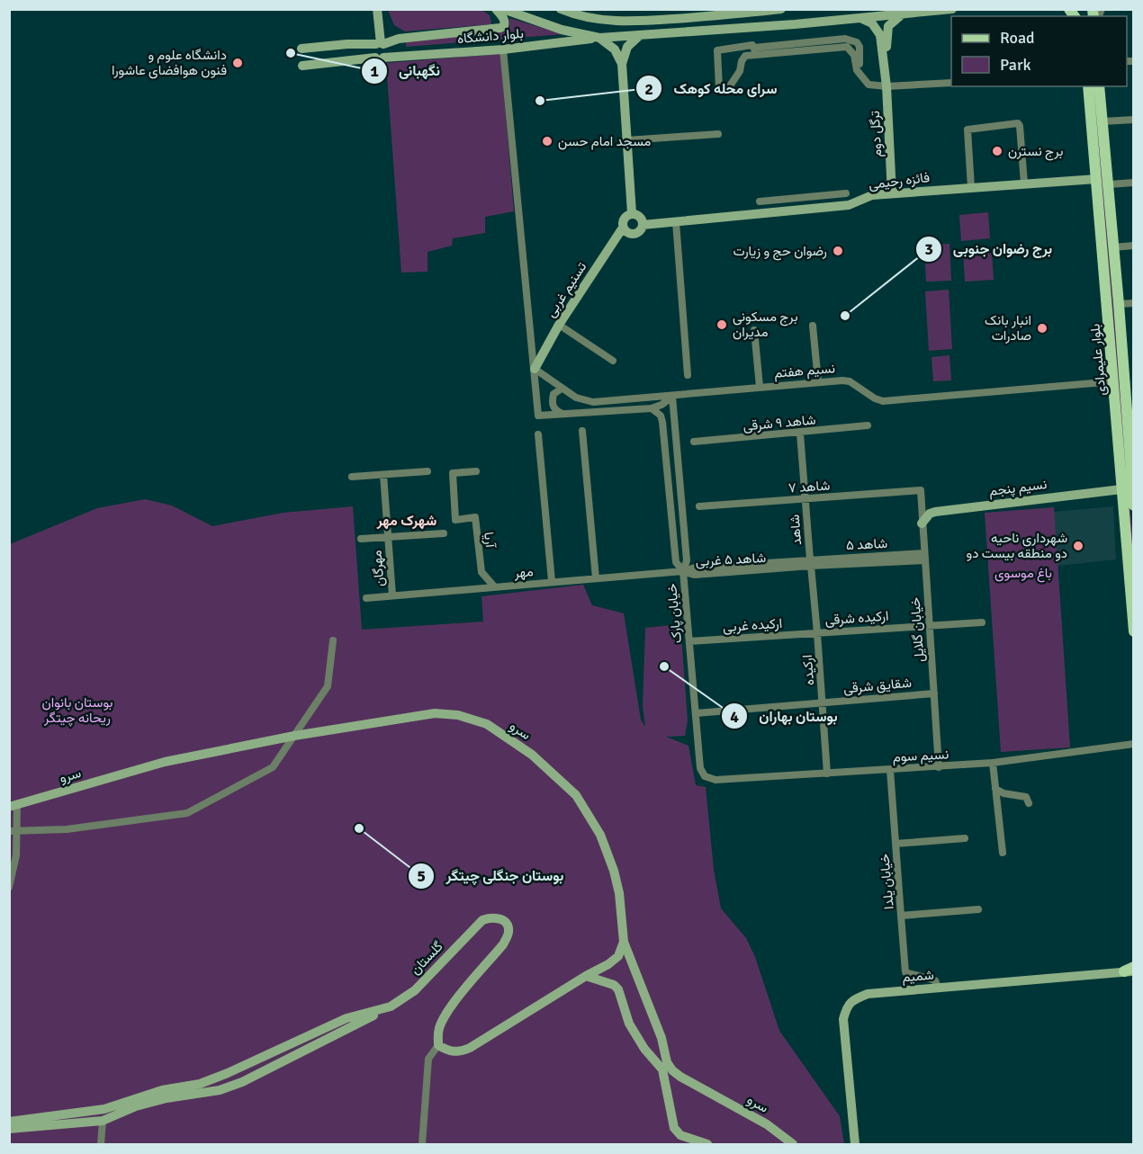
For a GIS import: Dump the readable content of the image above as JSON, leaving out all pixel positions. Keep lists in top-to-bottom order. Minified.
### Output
{"streets":{"main road":["بلوار علیمرادی"],"street":["بلوار دانشگاه","ترگل دوم","فائزه رحیمی","تسنیم غربی","نسیم هفتم","شاهد ۹ شرقی","شاهد ۷","نسیم پنجم","شاهد","آریا","شاهد ۵","شاهد ۵ غربی","مهرگان","مهر","خیابان پارک","ارکیده شرقی","ارکیده غربی","خیابان گلایل","ارکیده","شقایق شرقی","سرو","نسیم سوم","خیابان یلدا","گلستان","شمیم"]},"crossings":[["ترگل دوم","فائزه رحیمی"],["فائزه رحیمی","تسنیم غربی"],["فائزه رحیمی","بلوار علیمرادی"],["تسنیم غربی","نسیم هفتم"],["بلوار علیمرادی","نسیم هفتم"],["بلوار علیمرادی","نسیم پنجم"],["نسیم هفتم","خیابان پارک"],["شاهد ۹ شرقی","شاهد"],["شاهد ۷","شاهد"],["شاهد ۷","خیابان گلایل"],["نسیم پنجم","خیابان گلایل"],["شاهد","شاهد ۵"],["شاهد","شاهد ۵ غربی"],["شاهد","ارکیده"],["آریا","مهر"],["شاهد ۵","شاهد ۵ غربی"],["شاهد ۵","خیابان گلایل"],["شاهد ۵","ارکیده"],["شاهد ۵ غربی","مهر"],["شاهد ۵ غربی","خیابان پارک"],["شاهد ۵ غربی","ارکیده"],["مهرگان","مهر"],["مهر","خیابان پارک"],["خیابان پارک","ارکیده غربی"],["خیابان پارک","شقایق شرقی"],["خیابان پارک","نسیم سوم"],["ارکیده شرقی","ارکیده غربی"],["ارکیده شرقی","خیابان گلایل"],["ارکیده شرقی","ارکیده"],["ارکیده غربی","ارکیده"],["خیابان گلایل","شقایق شرقی"],["خیابان گلایل","نسیم سوم"],["ارکیده","شقایق شرقی"],["ارکیده","نسیم سوم"],["نسیم سوم","خیابان یلدا"]],"districts":["شهرک مهر"],"parks":["باغ موسوی","بوستان بانوان ریحانه چیتگر"],"places":["نگهبانی","دانشگاه علوم و فنون هوافضای عاشورا","سرای محله کوهک","مسجد امام حسن","برج نسترن","رضوان حج و زیارت","برج رضوان جنوبی","برج مسکونی مدیران","انبار بانک صادرات","شهرداری ناحیه دو منطقه بیست دو","بوستان بهاران","بوستان جنگلی چیتگر"],"legend":["Road","Park"]}
